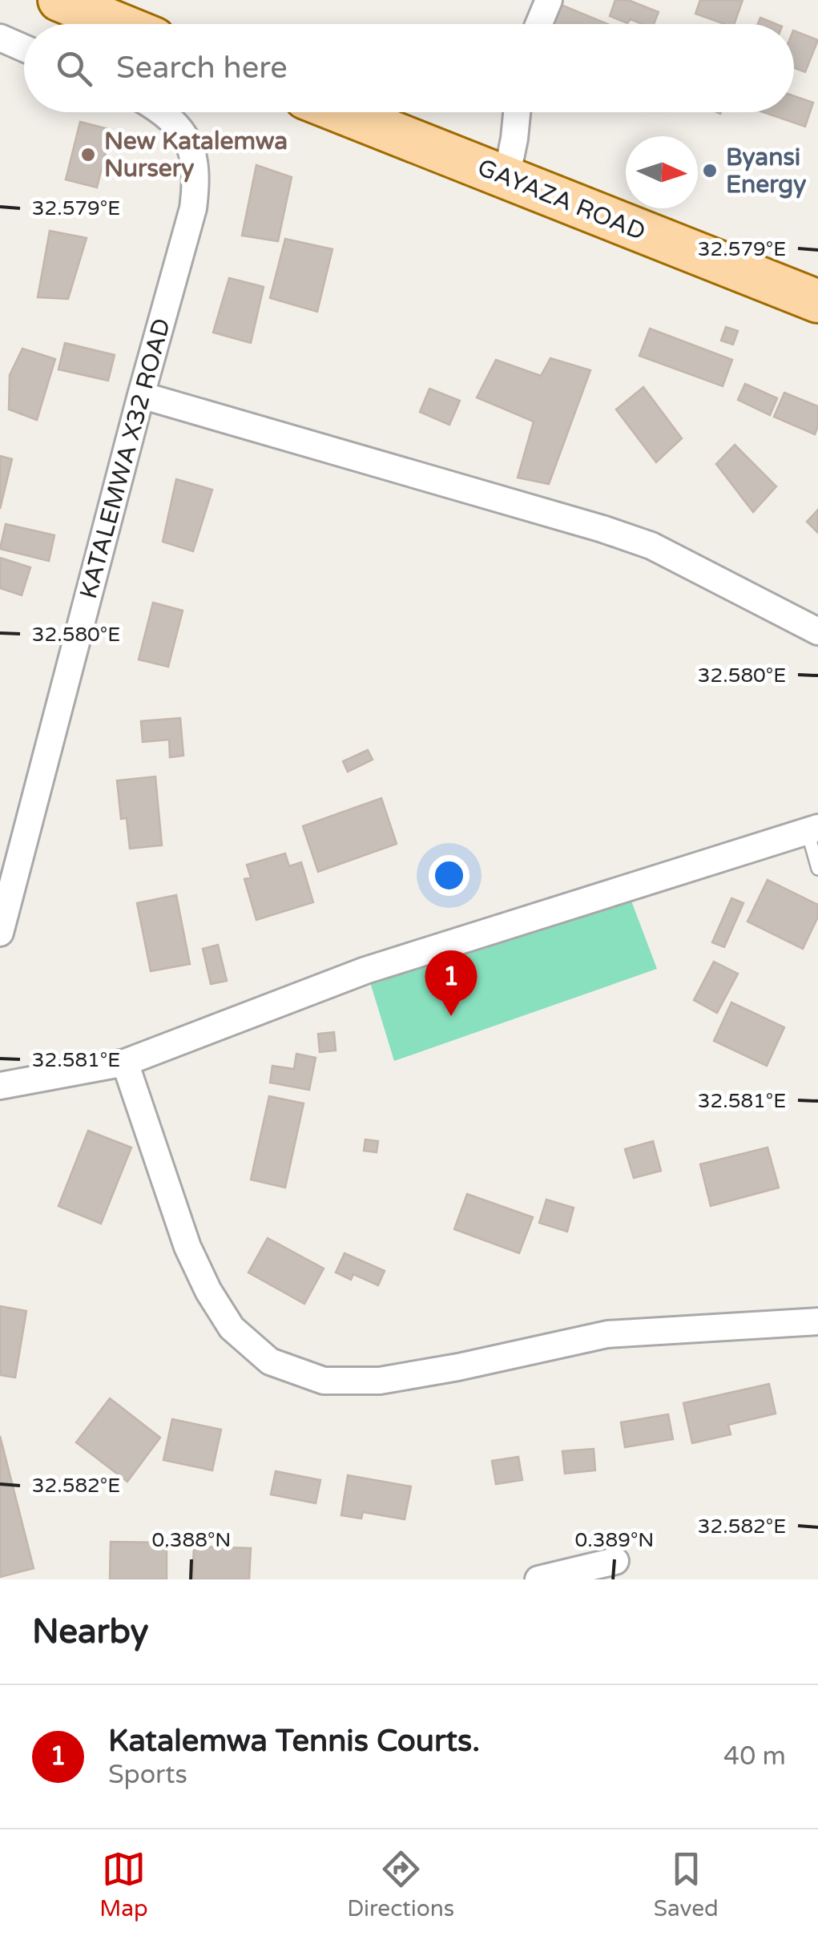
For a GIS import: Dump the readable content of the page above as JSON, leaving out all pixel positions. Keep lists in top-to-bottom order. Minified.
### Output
{"streets":{"main road":["GAYAZA ROAD"],"street":["KATALEMWA X32 ROAD"]},"places":["New Katalemwa Nursery","Byansi Energy"],"north":"right","page":{"search":"Search here","pins":"1","heading":"Nearby","list":[{"mark":"1","name":"Katalemwa Tennis Courts.","note":"Sports","value":"40 m"}],"nav":["Map","Directions","Saved"]},"coordinates":["32.579°E","32.580°E","32.581°E","32.582°E","0.388°N","0.389°N"]}
